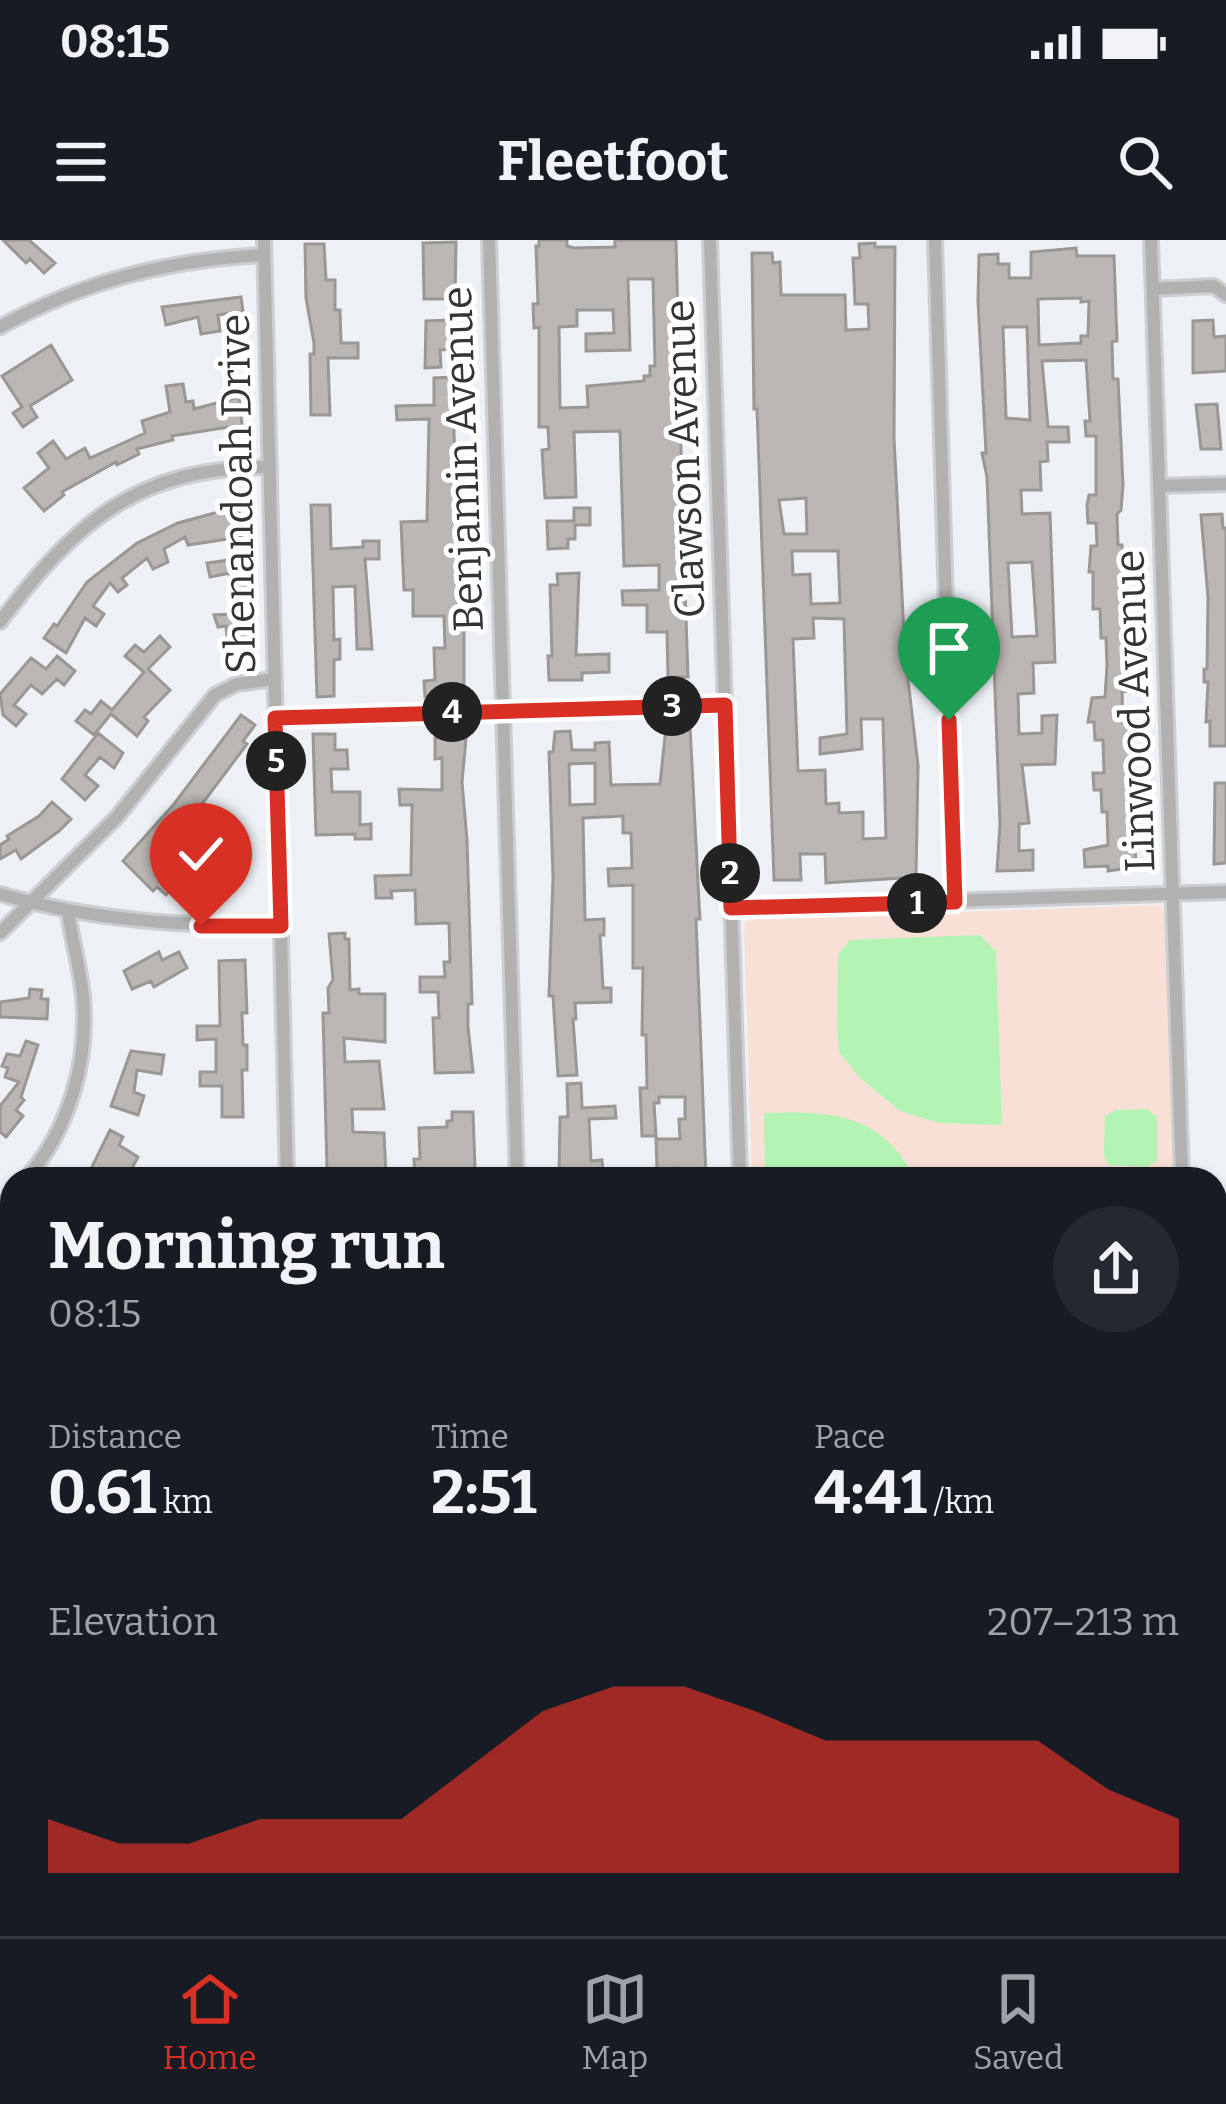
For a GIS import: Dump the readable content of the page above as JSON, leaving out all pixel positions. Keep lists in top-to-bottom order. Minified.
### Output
{"streets":{"street":["Benjamin Avenue","Clawson Avenue","Shenandoah Drive","Linwood Avenue"]},"page":{"status":"08:15","header":"Fleetfoot","pins":["3","4","5","2","1"],"heading":["Morning run","08:15"],"stats":[["Distance","0.61 km"],["Time","2:51"],["Pace","4:41 /km"]],"chart":["Elevation","207–213 m"],"tabs":["Home","Map","Saved"]}}
